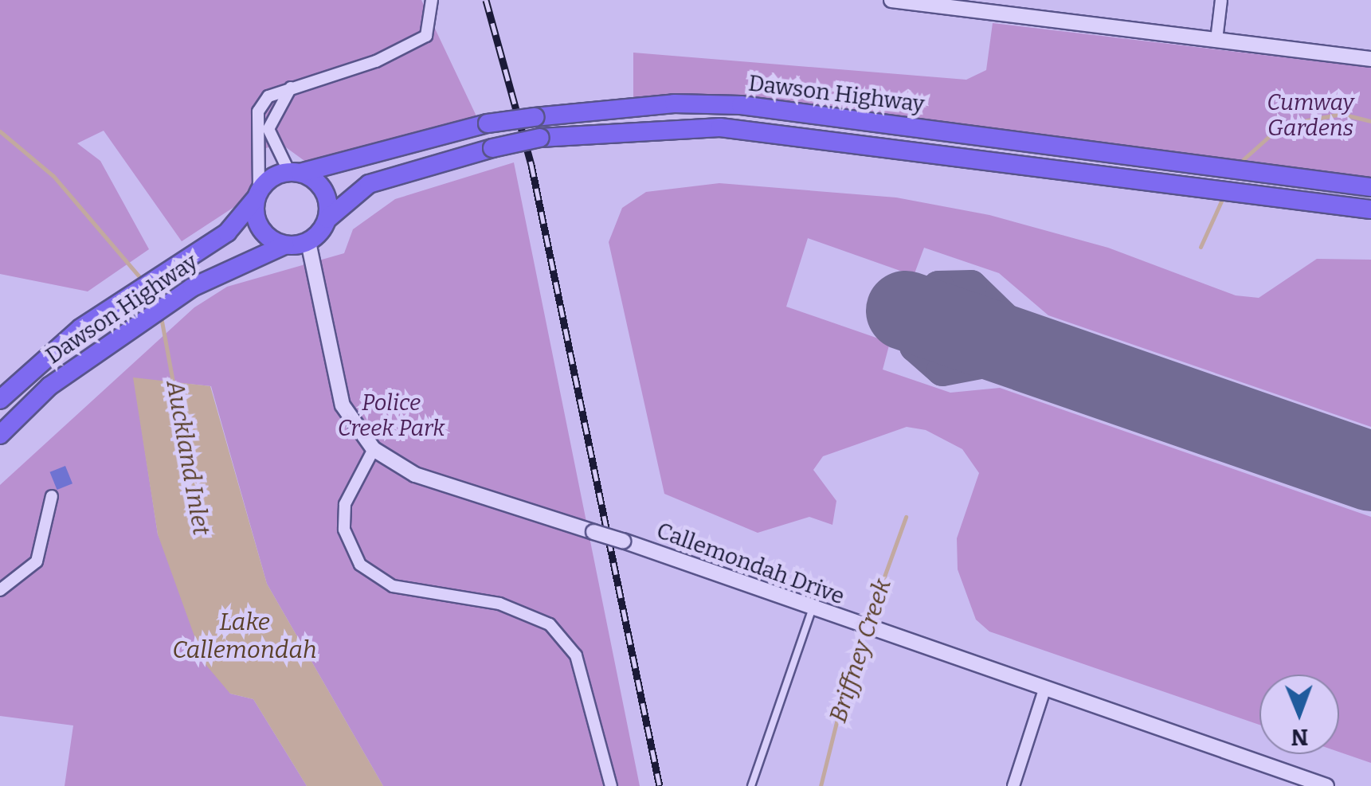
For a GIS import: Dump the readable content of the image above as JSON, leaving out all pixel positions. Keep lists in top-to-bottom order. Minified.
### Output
{"streets":{"highway":["Dawson Highway"],"street":["Callemondah Drive"]},"crossings":[["Dawson Highway","Callemondah Drive"]],"water":["Auckland Inlet","Lake Callemondah","Briffney Creek"],"parks":["Cumway Gardens","Police Creek Park"],"north":"bottom"}
